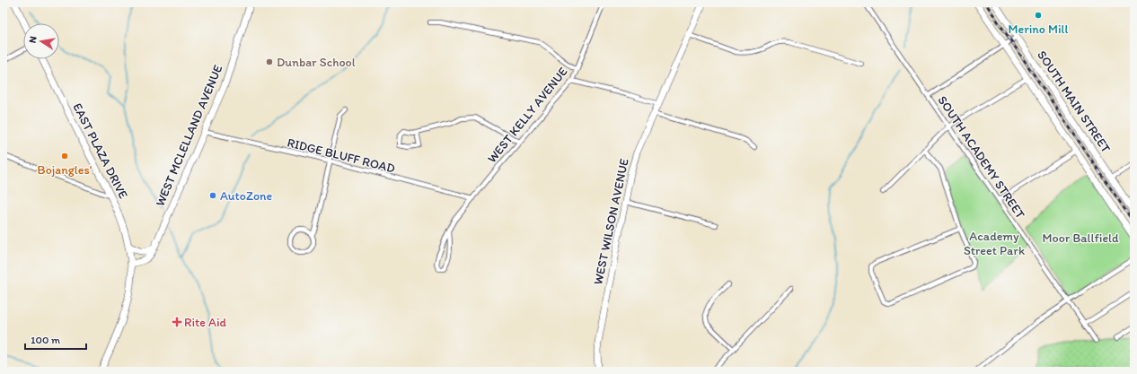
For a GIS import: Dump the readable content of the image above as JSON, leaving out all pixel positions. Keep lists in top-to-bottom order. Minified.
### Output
{"streets":{"street":["SOUTH MAIN STREET","WEST KELLY AVENUE","WEST MCLELLAND AVENUE","EAST PLAZA DRIVE","RIDGE BLUFF ROAD","SOUTH ACADEMY STREET","WEST WILSON AVENUE"]},"crossings":[["WEST KELLY AVENUE","RIDGE BLUFF ROAD"],["WEST MCLELLAND AVENUE","EAST PLAZA DRIVE"],["WEST MCLELLAND AVENUE","RIDGE BLUFF ROAD"]],"parks":["Academy Street Park","Moor Ballfield"],"places":{"other":["Merino Mill","Dunbar School","Bojangles'","AutoZone"],"health":["Rite Aid"]},"scale_bar":"100 m","north":"left"}
